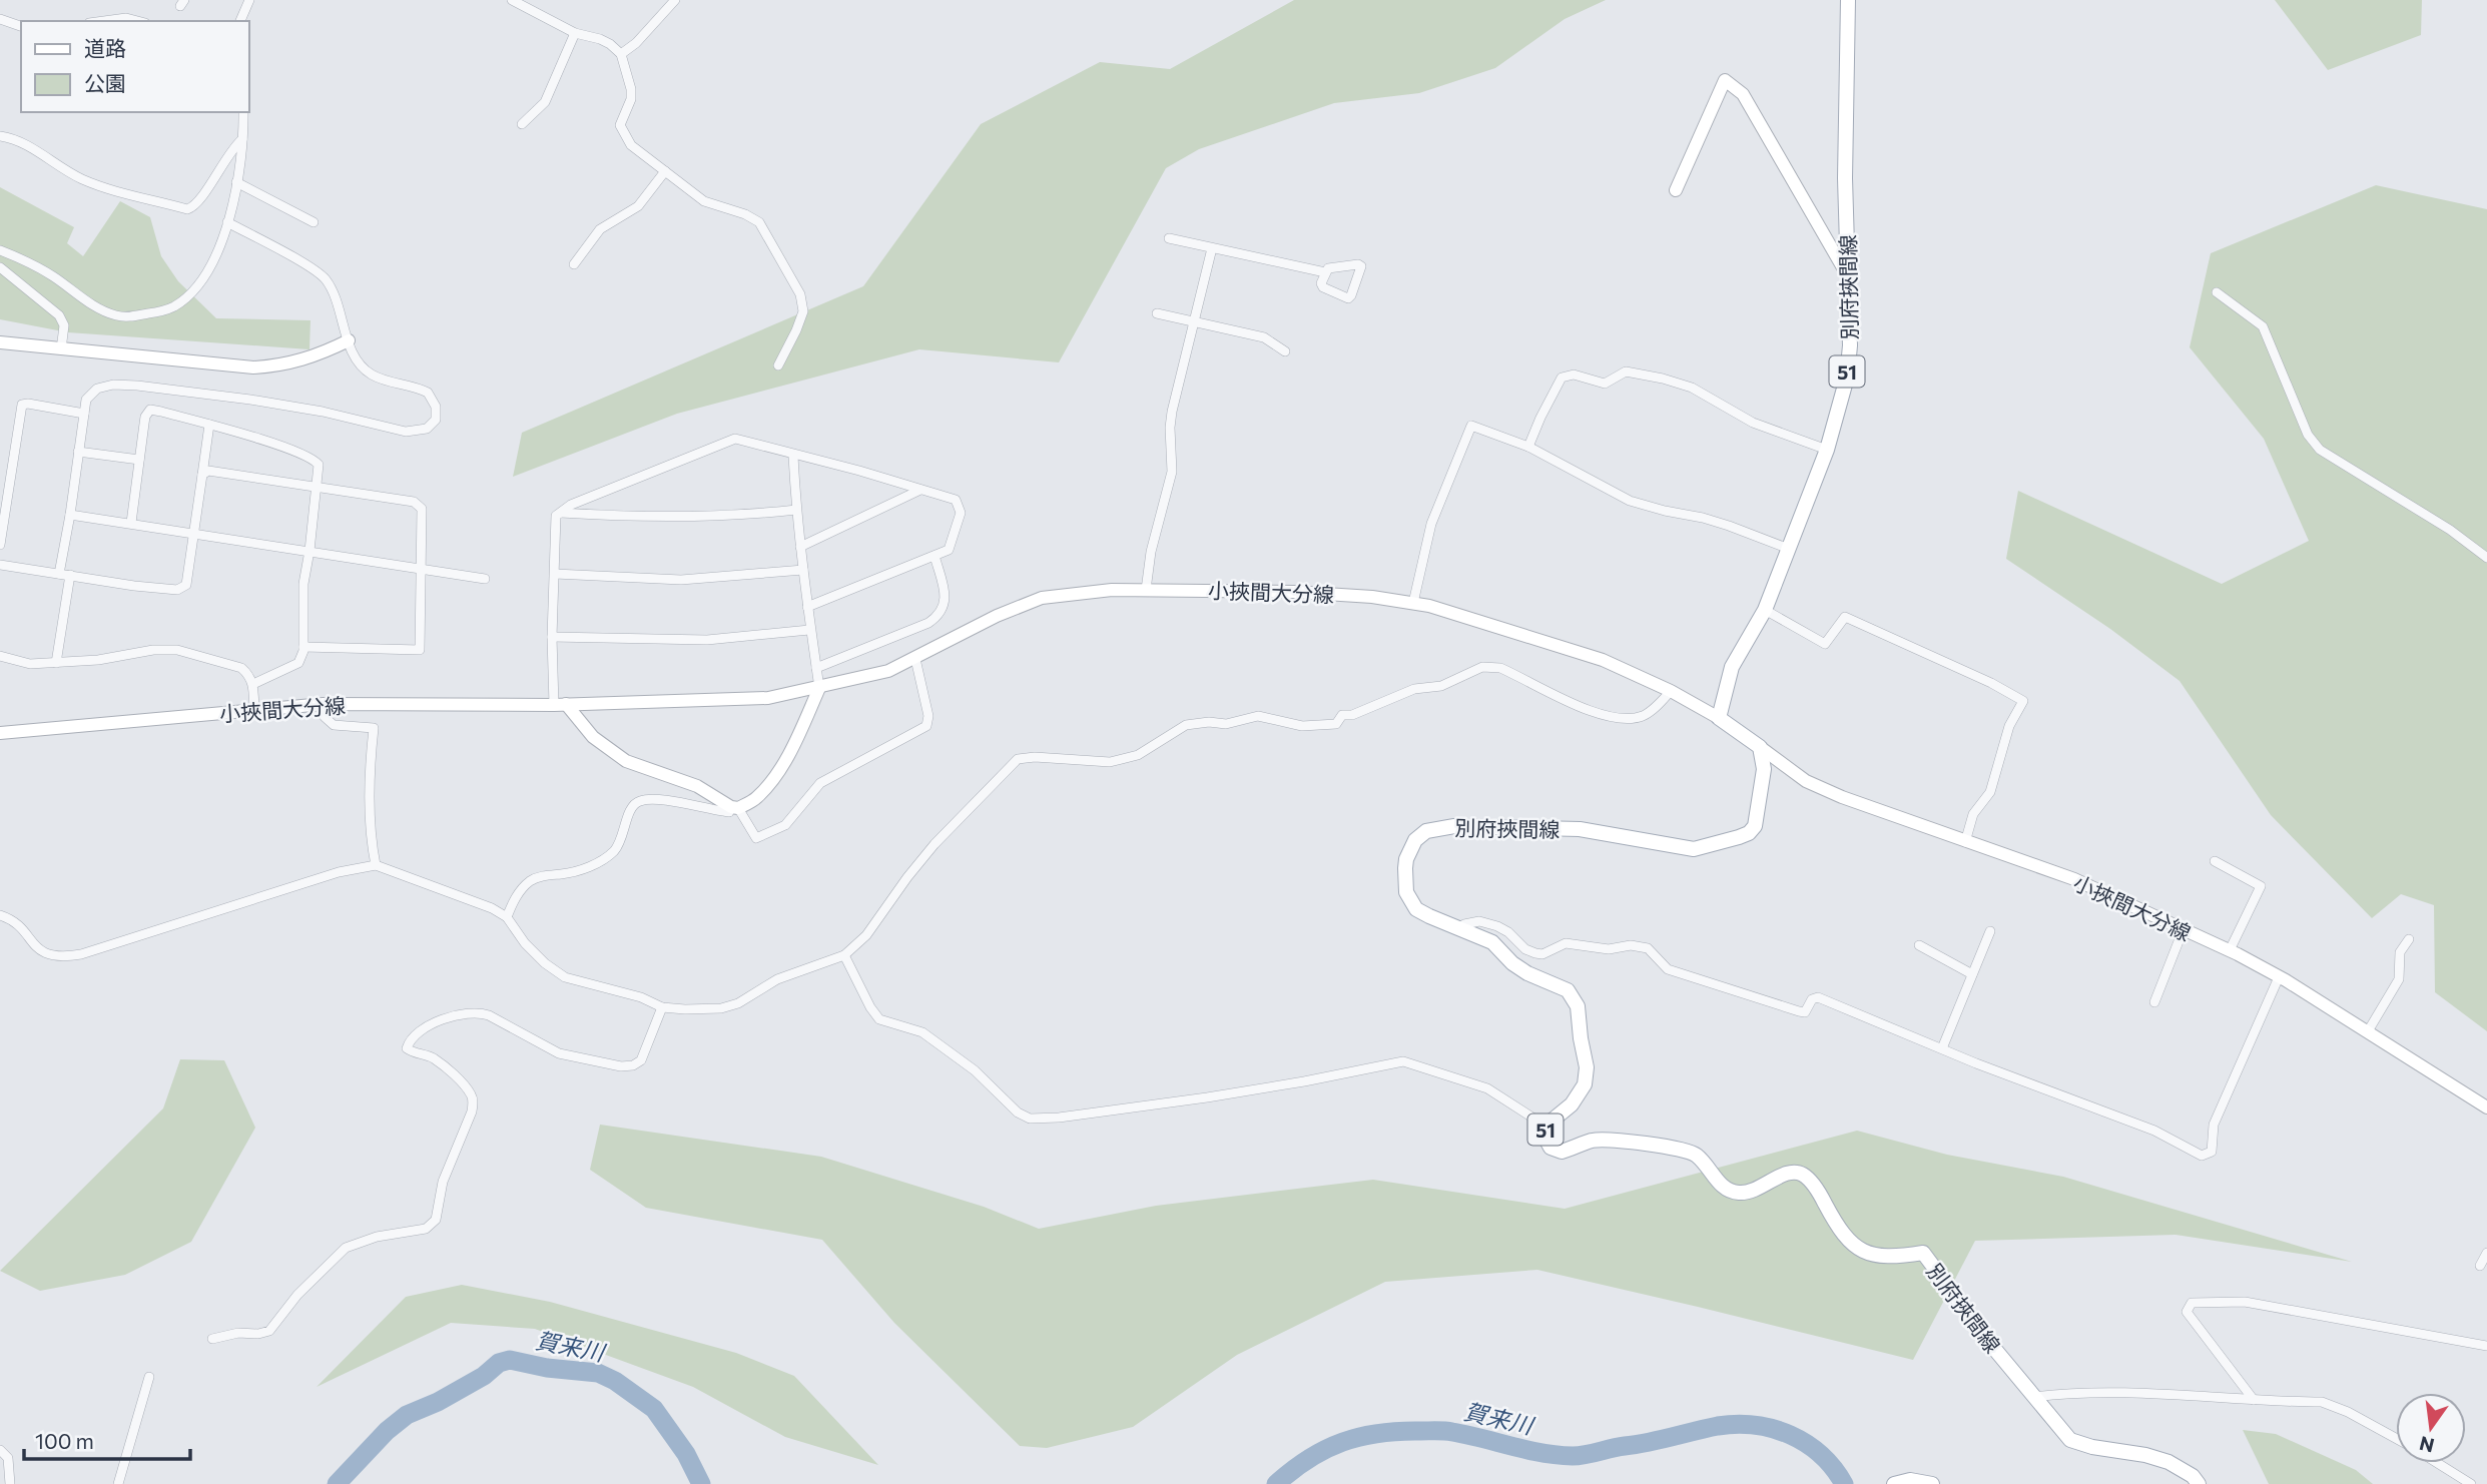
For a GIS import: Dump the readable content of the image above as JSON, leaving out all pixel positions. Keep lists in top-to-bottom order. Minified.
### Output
{"streets":{"main road":["別府挾間線","51","小挾間大分線"]},"crossings":[["別府挾間線","小挾間大分線"]],"water":["賀来川"],"legend":["道路","公園"],"scale_bar":"100 m","north":"bottom"}
